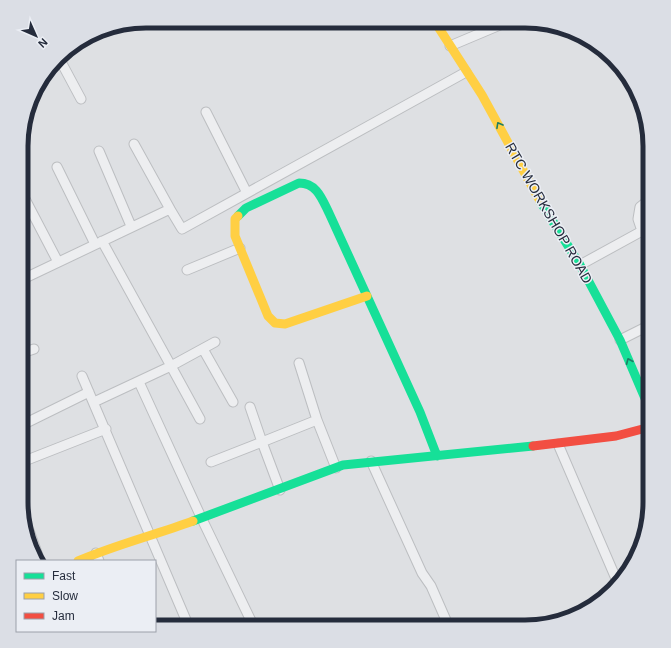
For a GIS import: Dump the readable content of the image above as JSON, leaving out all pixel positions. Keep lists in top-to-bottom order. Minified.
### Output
{"streets":{"street":["RTC WORKSHOP ROAD"]},"one_way":["RTC WORKSHOP ROAD"],"legend":["Fast","Slow","Jam"],"north":"bottom right"}
